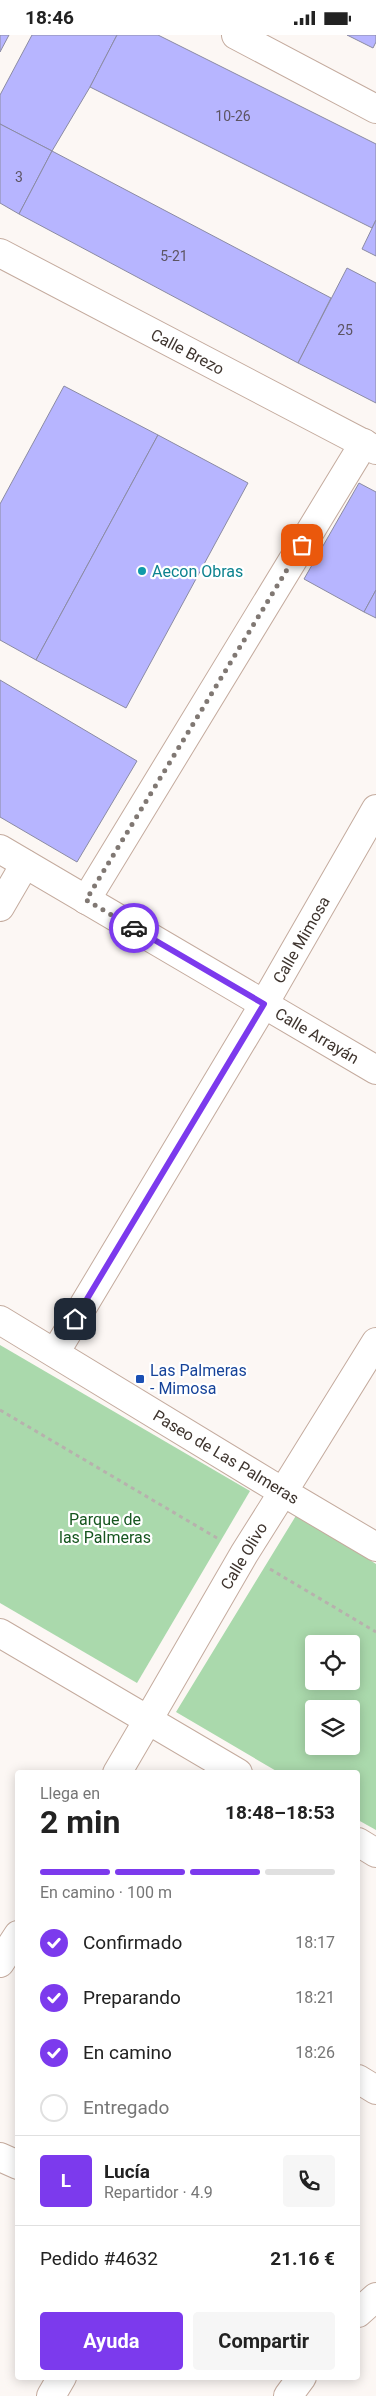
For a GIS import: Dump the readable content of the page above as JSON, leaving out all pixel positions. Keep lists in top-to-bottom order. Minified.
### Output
{"streets":{"street":["Calle Brezo","Calle Mimosa","Calle Arrayán","Paseo de Las Palmeras","Calle Olivo"]},"crossings":[["Calle Mimosa","Calle Arrayán"],["Calle Mimosa","Paseo de Las Palmeras"],["Paseo de Las Palmeras","Calle Olivo"]],"parks":["Parque de las Palmeras"],"places":{"other":["Aecon Obras"],"transit":["Las Palmeras - Mimosa"]},"house_numbers":["10-26","3","5-21","25"],"page":{"status":"18:46","heading":["2 min","Llega en","18:48–18:53"],"panel":["Lucía","Repartidor · 4.9","Pedido #4632","21.16 €"],"bar":"En camino · 100 m","list":[["Confirmado","18:17"],["Preparando","18:21"],["En camino","18:26"],"Entregado"],"round":"L","buttons":["Ayuda","Compartir"]}}
